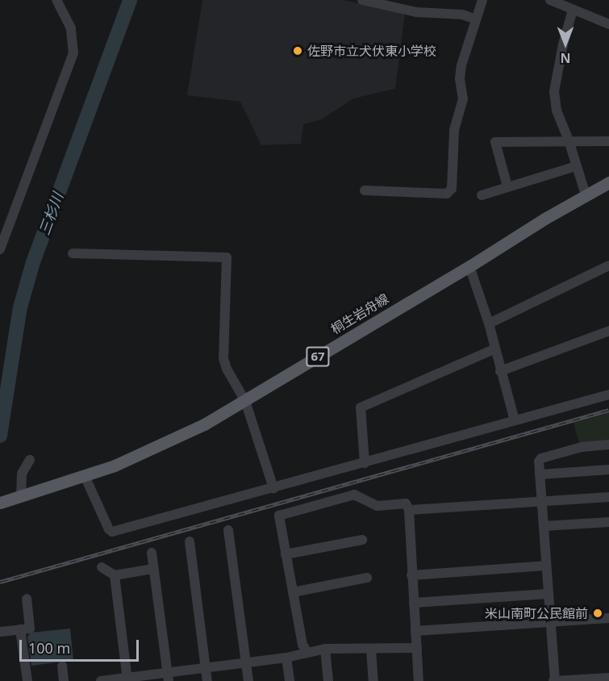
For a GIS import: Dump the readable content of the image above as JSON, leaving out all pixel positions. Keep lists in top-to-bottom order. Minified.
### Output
{"streets":{"main road":["桐生岩舟線","67"]},"water":["三杉川"],"places":["佐野市立犬伏東小学校","米山南町公民館前"],"scale_bar":"100 m","north":"bottom"}
